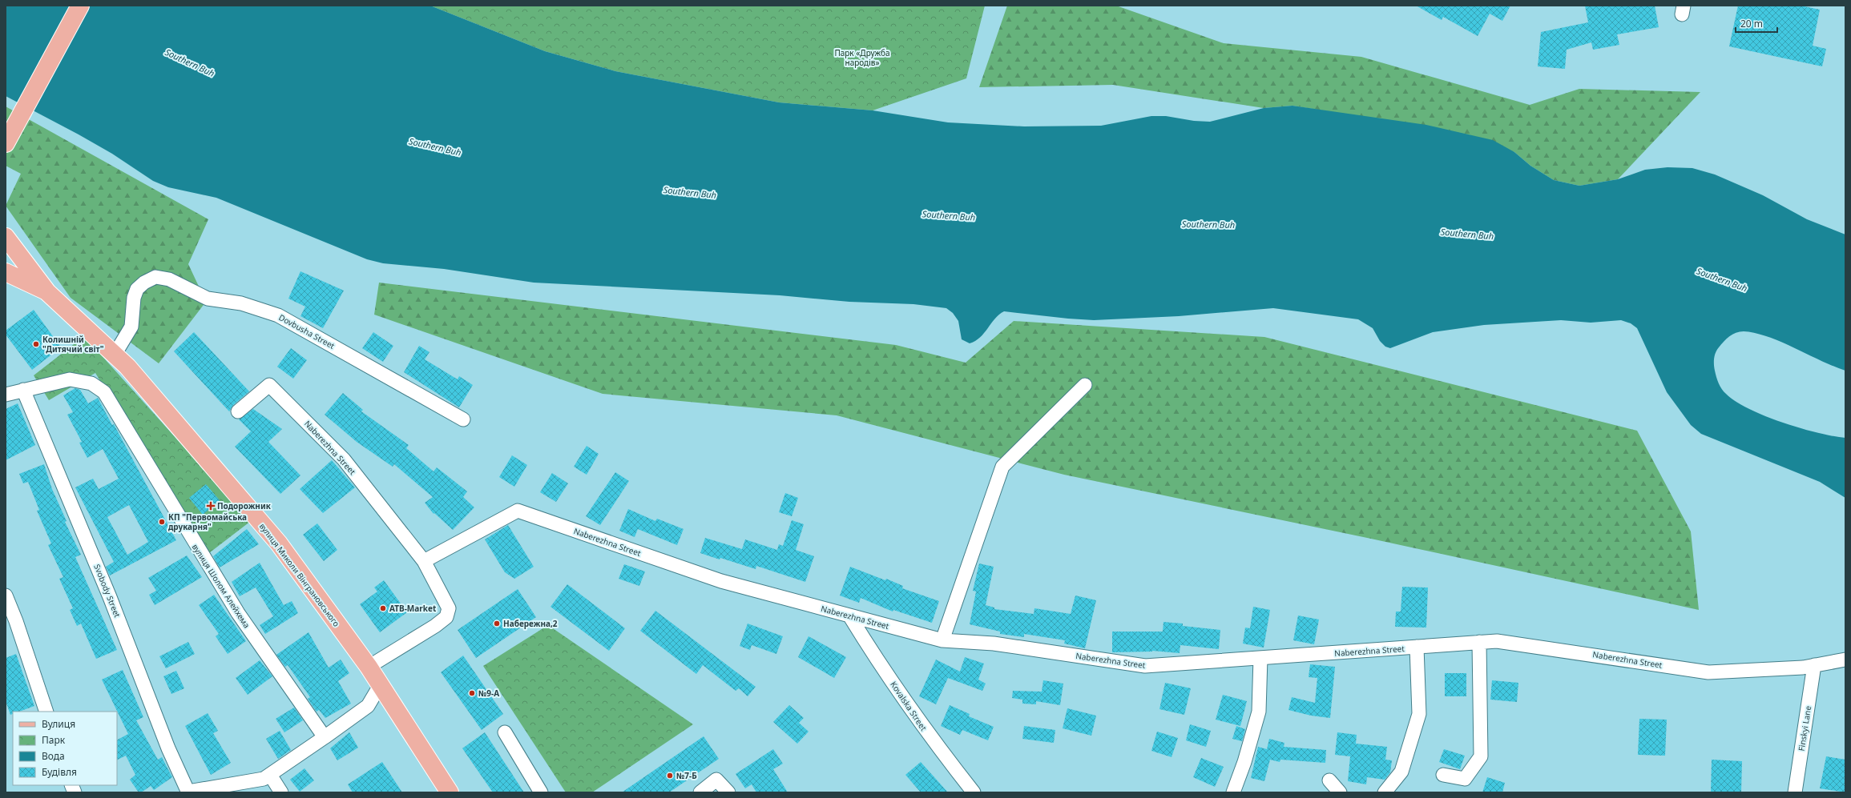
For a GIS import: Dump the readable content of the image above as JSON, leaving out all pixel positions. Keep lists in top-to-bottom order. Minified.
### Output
{"streets":{"main road":["вулиця Миколи Вінграновського"],"street":["Dovbusha Street","Naberezhna Street","вулиця Шолом Алейхема","Svobody Street","Kovalska Street","Finskyi Lane"]},"crossings":[["Dovbusha Street","вулиця Миколи Вінграновського"],["Naberezhna Street","вулиця Миколи Вінграновського"],["Naberezhna Street","Kovalska Street"],["Naberezhna Street","Finskyi Lane"],["вулиця Шолом Алейхема","Svobody Street"]],"water":["Southern Buh"],"parks":["Парк «Дружба народів»"],"places":{"other":["Колишній \"Дитячий світ\"","КП \"Первомайська друкарня\"","ATB-Market","Набережна,2","№9-А","№7-Б"],"health":["Подорожник"]},"legend":["Вулиця","Парк","Вода","Будівля"],"scale_bar":"20 m"}
